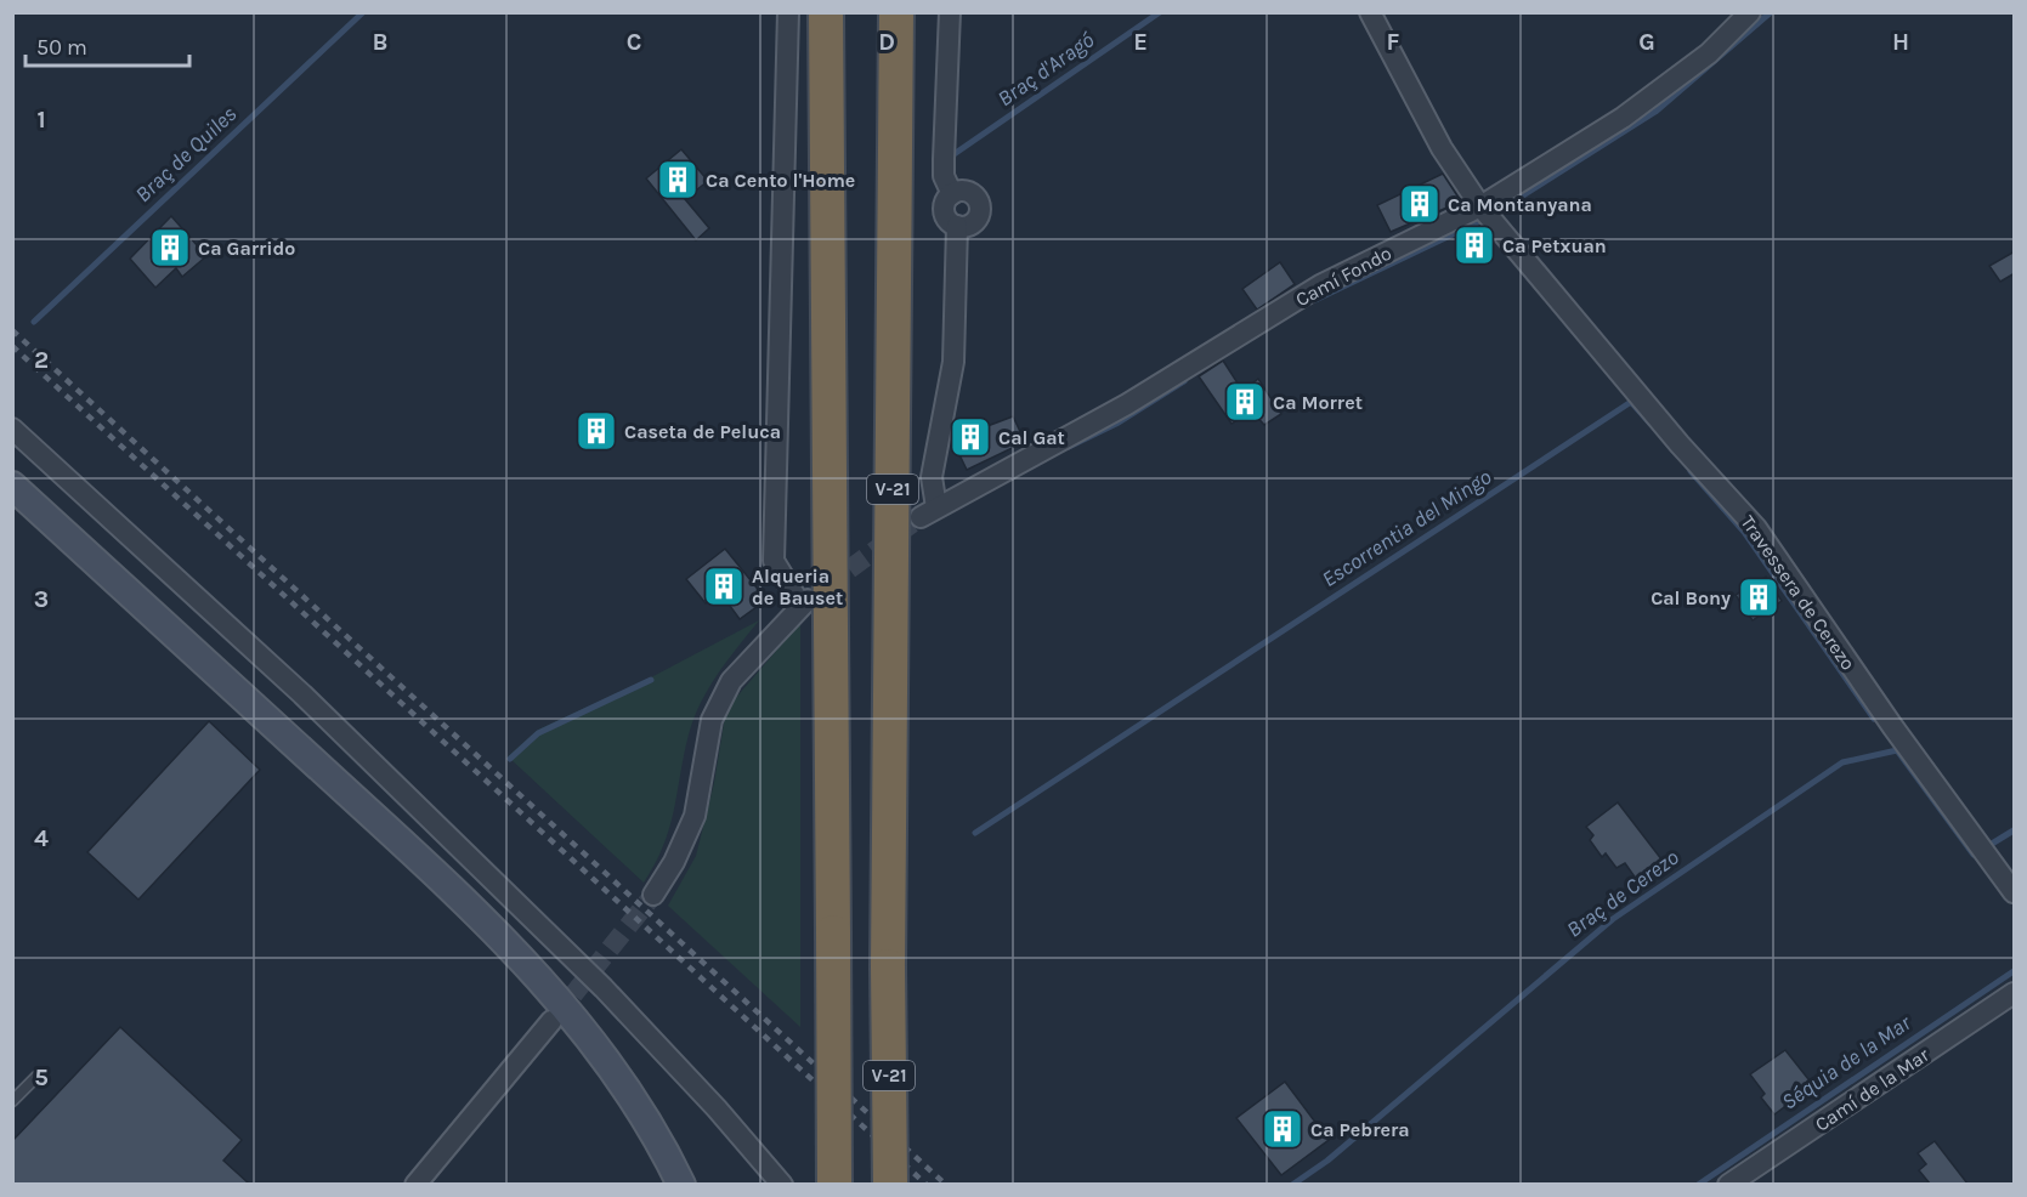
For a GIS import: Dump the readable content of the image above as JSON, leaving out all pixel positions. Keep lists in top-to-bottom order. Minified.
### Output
{"streets":{"highway":["V-21"],"street":["Camí Fondo","Travessera de Cerezo","Camí de la Mar"]},"crossings":[["Camí Fondo","Travessera de Cerezo"]],"water":["Braç d'Aragó","Braç de Quiles","Escorrentia del Mingo","Braç de Cerezo","Séquia de la Mar"],"places":{"building":["Ca Cento l'Home","Ca Montanyana","Ca Petxuan","Ca Garrido","Ca Morret","Caseta de Peluca","Cal Gat","Alqueria de Bauset","Cal Bony","Ca Pebrera"]},"scale_bar":"50 m","grid":{"columns":["B","C","D","E","F","G","H"],"rows":["1","2","3","4","5"]}}
